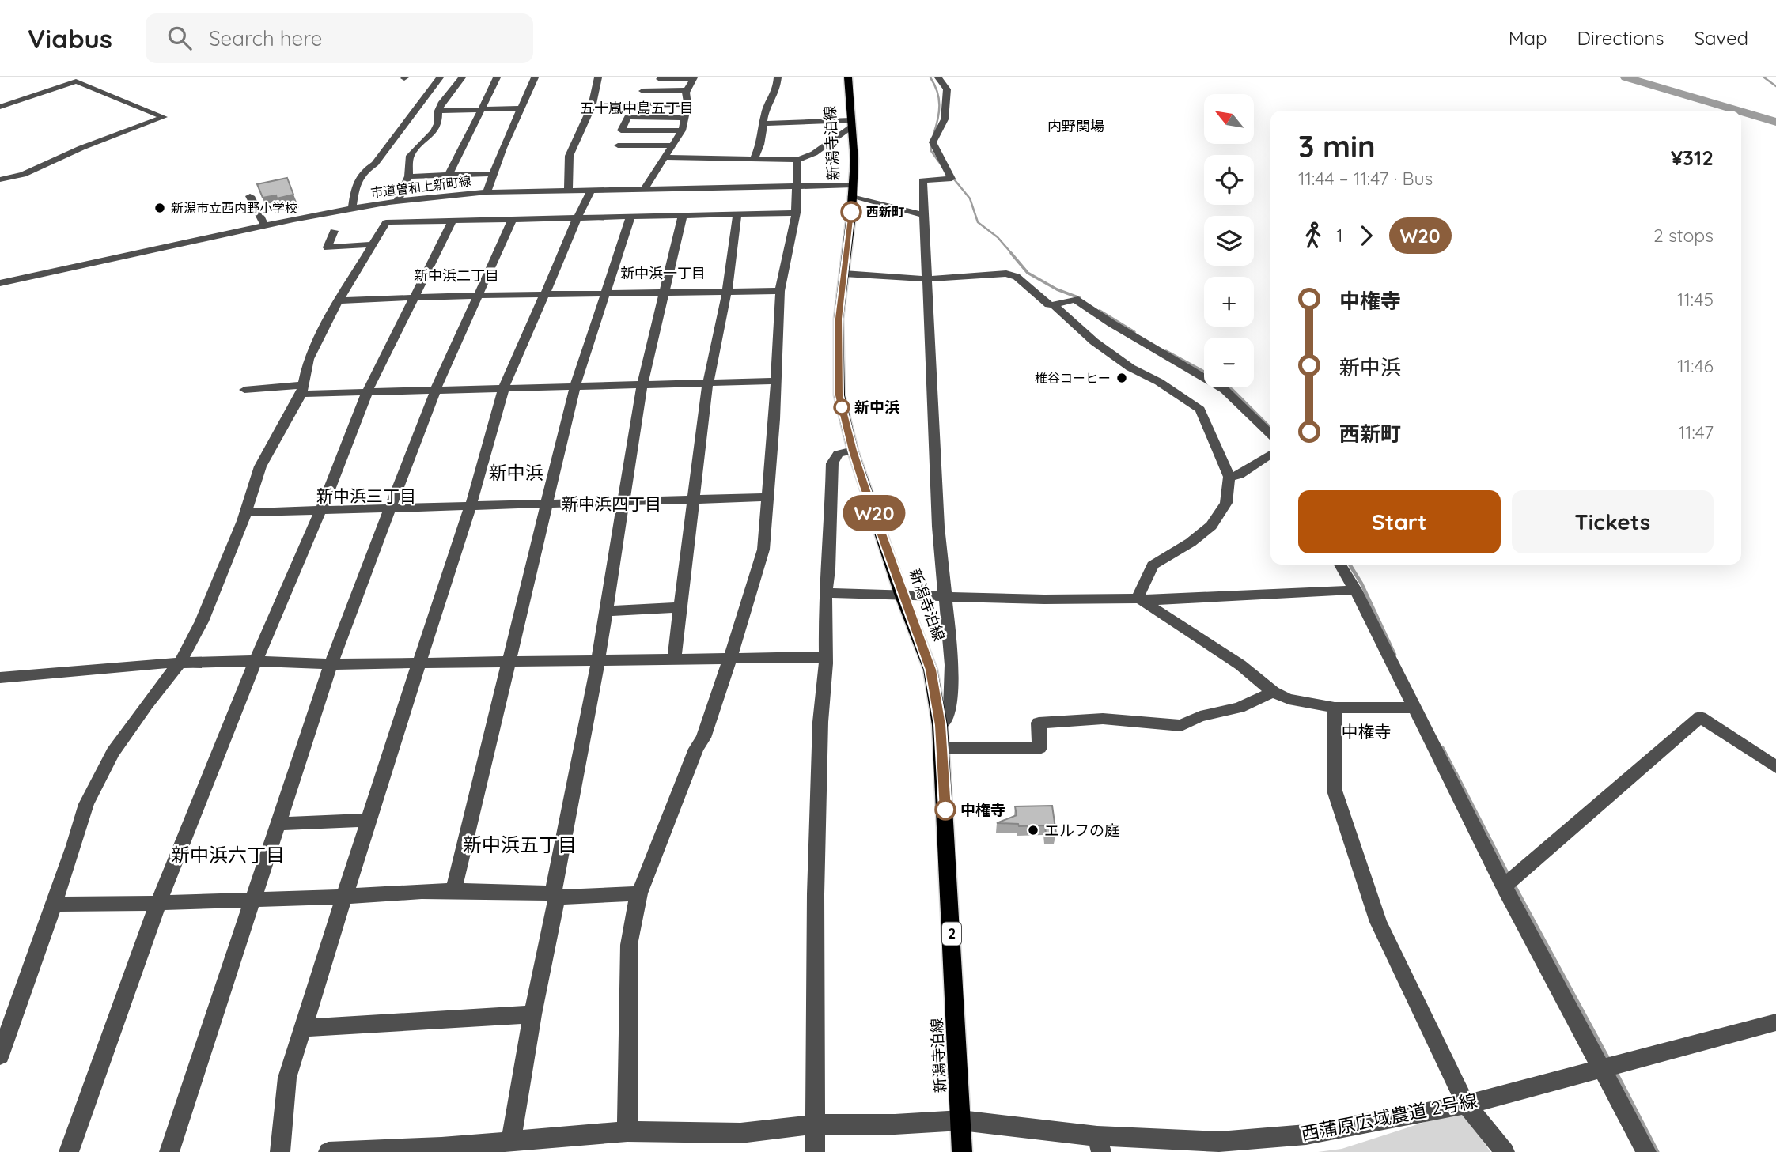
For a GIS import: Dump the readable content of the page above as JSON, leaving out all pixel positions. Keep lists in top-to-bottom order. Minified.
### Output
{"streets":{"main road":["新潟寺泊線","2"],"street":["市道曽和上新町線","西蒲原広域農道 2号線"]},"crossings":[["新潟寺泊線","市道曽和上新町線"],["新潟寺泊線","西蒲原広域農道 2号線"]],"districts":["五十嵐中島五丁目","内野関場","新中浜一丁目","新中浜二丁目","新中浜","新中浜三丁目","新中浜四丁目","中権寺","新中浜五丁目","新中浜六丁目"],"places":["新潟市立西内野小学校","西新町","椎谷コーヒー","新中浜","中権寺","エルフの庭"],"lines":["bus line W20"],"north":"top left","page":{"header":"Viabus","search":"Search here","nav":["Map","Directions","Saved"],"on_map":"W20","map_buttons":["+","−"],"heading":["3 min","11:44 – 11:47 · Bus","¥312"],"legs":["1","W20","2 stops"],"list":[{"name":"中権寺","value":"11:45"},{"name":"新中浜","value":"11:46"},{"name":"西新町","value":"11:47"}],"buttons":["Start","Tickets"]}}
